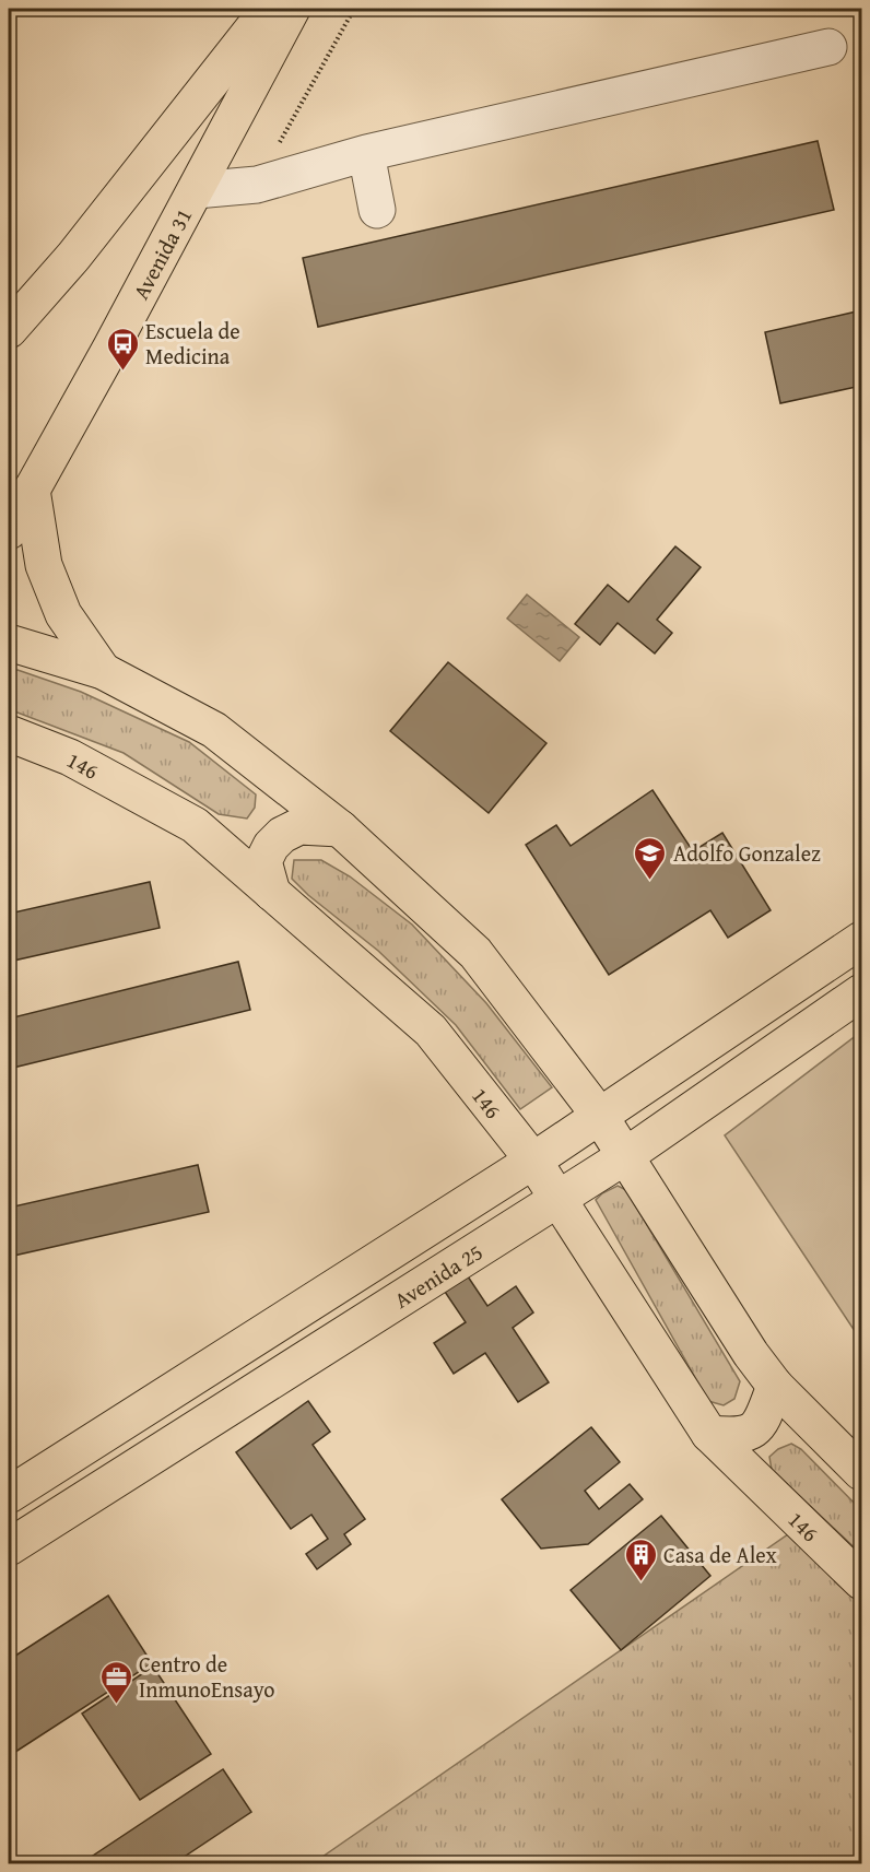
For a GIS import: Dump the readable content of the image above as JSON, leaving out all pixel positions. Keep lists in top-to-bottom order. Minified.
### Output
{"streets":{"main road":["Avenida 31","146","Avenida 25"]},"crossings":[["146","Avenida 25"]],"places":{"bus stop":["Escuela de Medicina"],"school or university":["Adolfo Gonzalez"],"building":["Casa de Alex"],"office":["Centro de InmunoEnsayo"]}}
